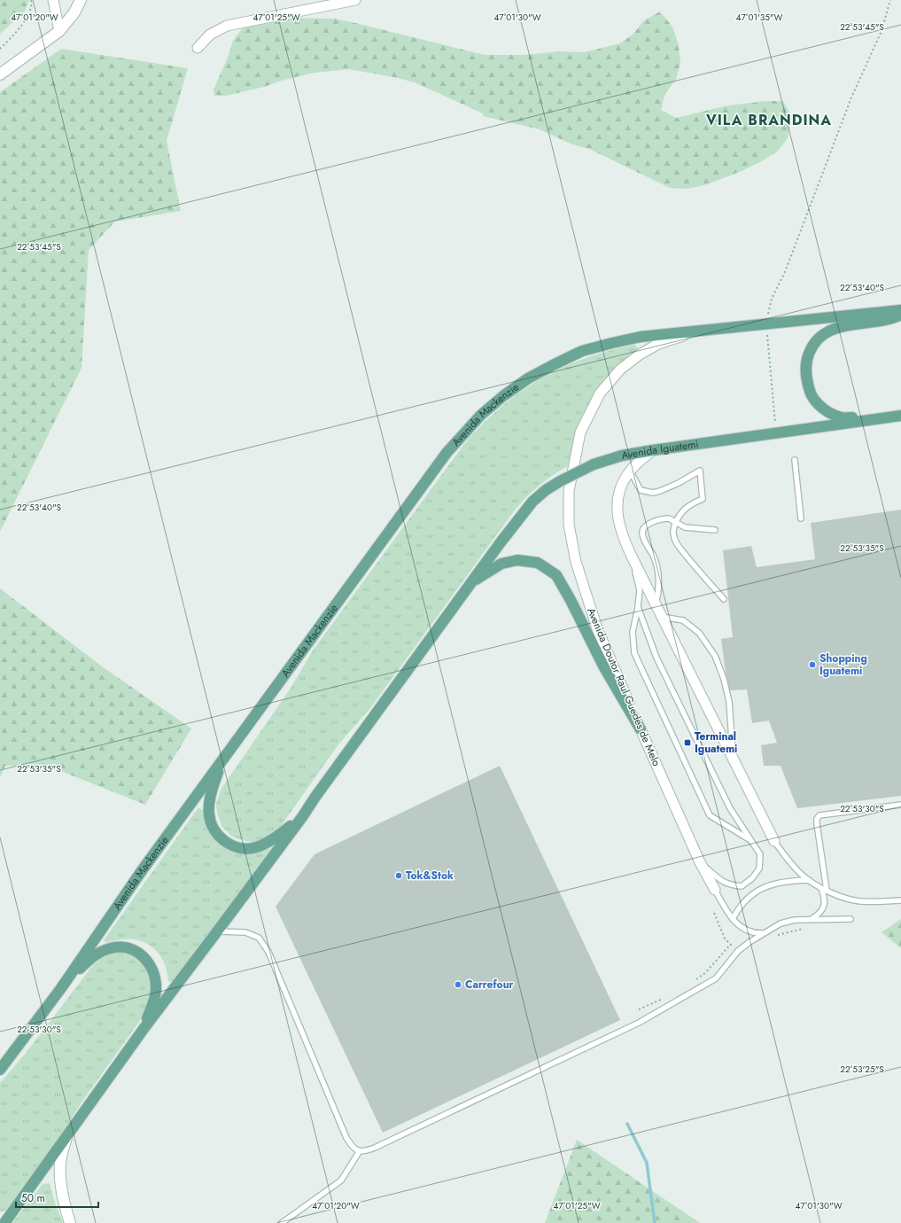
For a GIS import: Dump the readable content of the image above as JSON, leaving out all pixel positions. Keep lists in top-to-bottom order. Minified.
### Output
{"streets":{"main road":["Avenida Mackenzie","Avenida Iguatemi"],"street":["Avenida Doutor Raul Guedes de Melo"]},"crossings":[["Avenida Mackenzie","Avenida Doutor Raul Guedes de Melo"]],"districts":["VILA BRANDINA"],"places":{"other":["Shopping Iguatemi","Tok&Stok","Carrefour"],"transit":["Terminal Iguatemi"]},"scale_bar":"50 m","coordinates":["47°01'20\"W","47°01'25\"W","47°01'30\"W","47°01'35\"W","22°53'45\"S","22°53'40\"S","22°53'35\"S","22°53'30\"S","22°53'25\"S"]}
